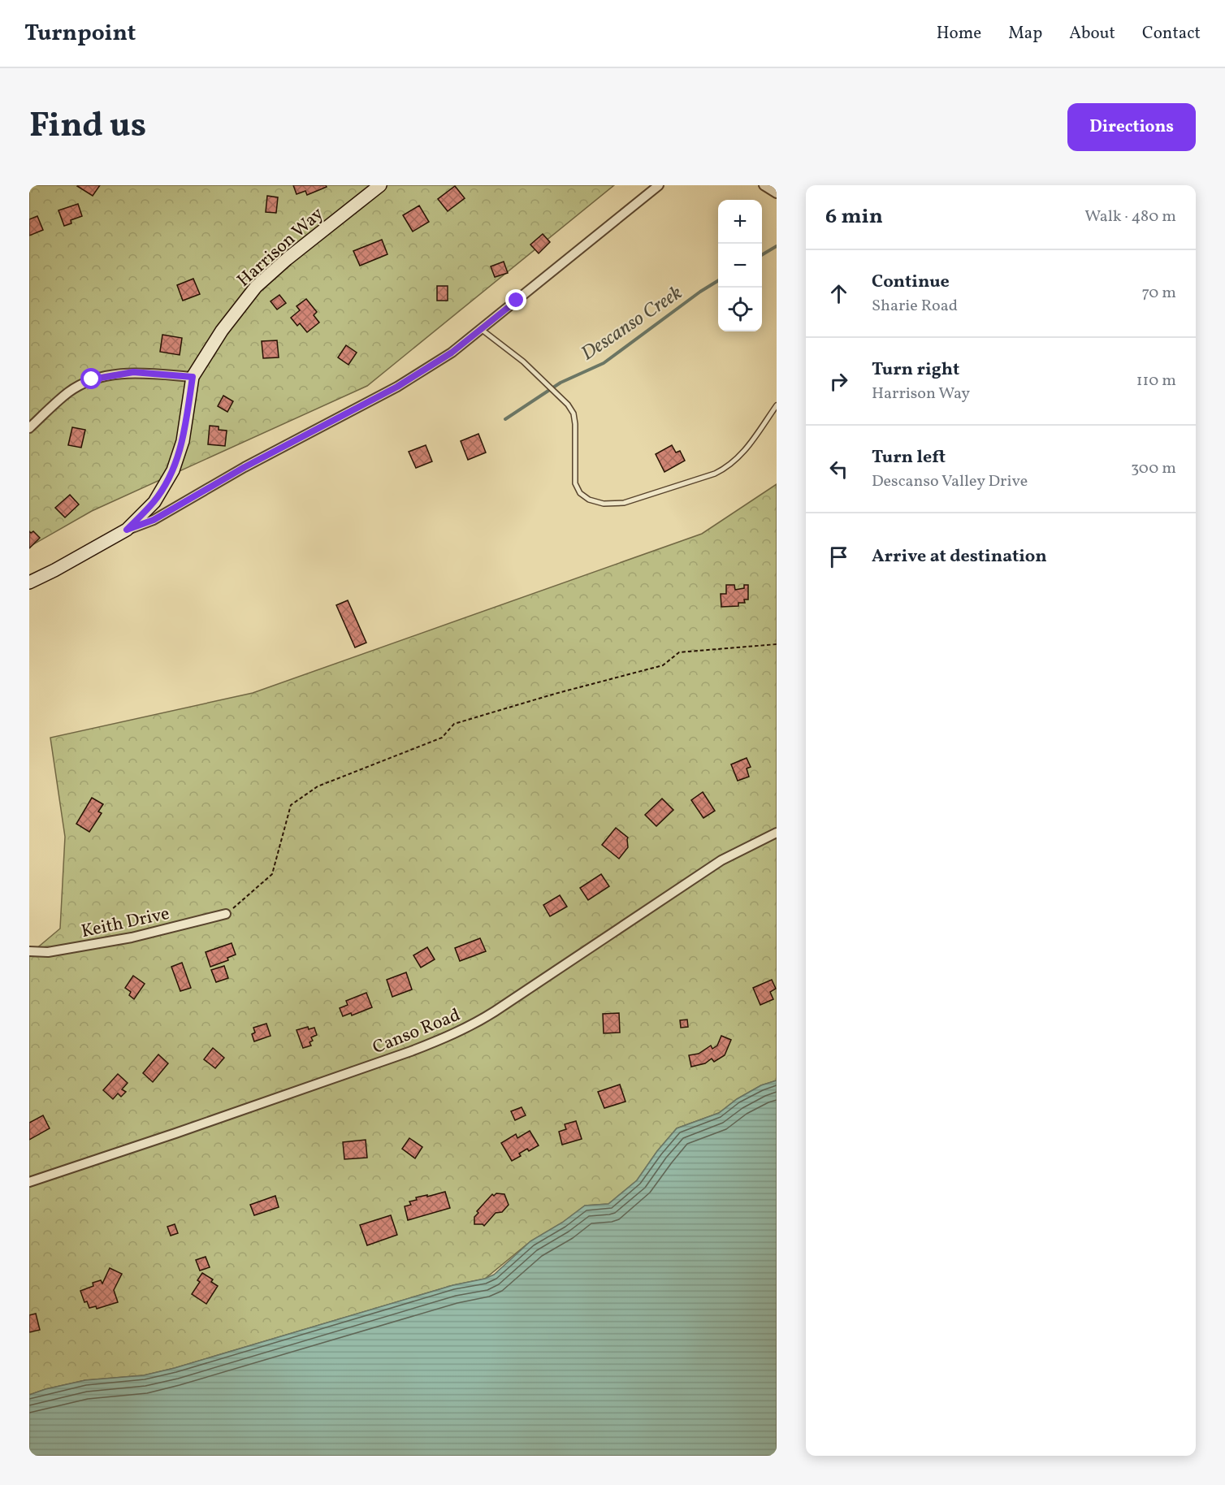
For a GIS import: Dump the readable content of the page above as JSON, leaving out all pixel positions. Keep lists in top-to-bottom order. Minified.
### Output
{"streets":{"street":["Harrison Way","Keith Drive","Canso Road"]},"water":["Descanso Creek"],"page":{"header":"Turnpoint","nav":["Home","Map","About","Contact"],"title":"Find us","buttons":"Directions","heading":["6 min","Walk · 480 m"],"map_buttons":["+","−"],"list":[["Continue","Sharie Road","70 m"],["Turn right","Harrison Way","110 m"],["Turn left","Descanso Valley Drive","300 m"],"Arrive at destination"]}}
